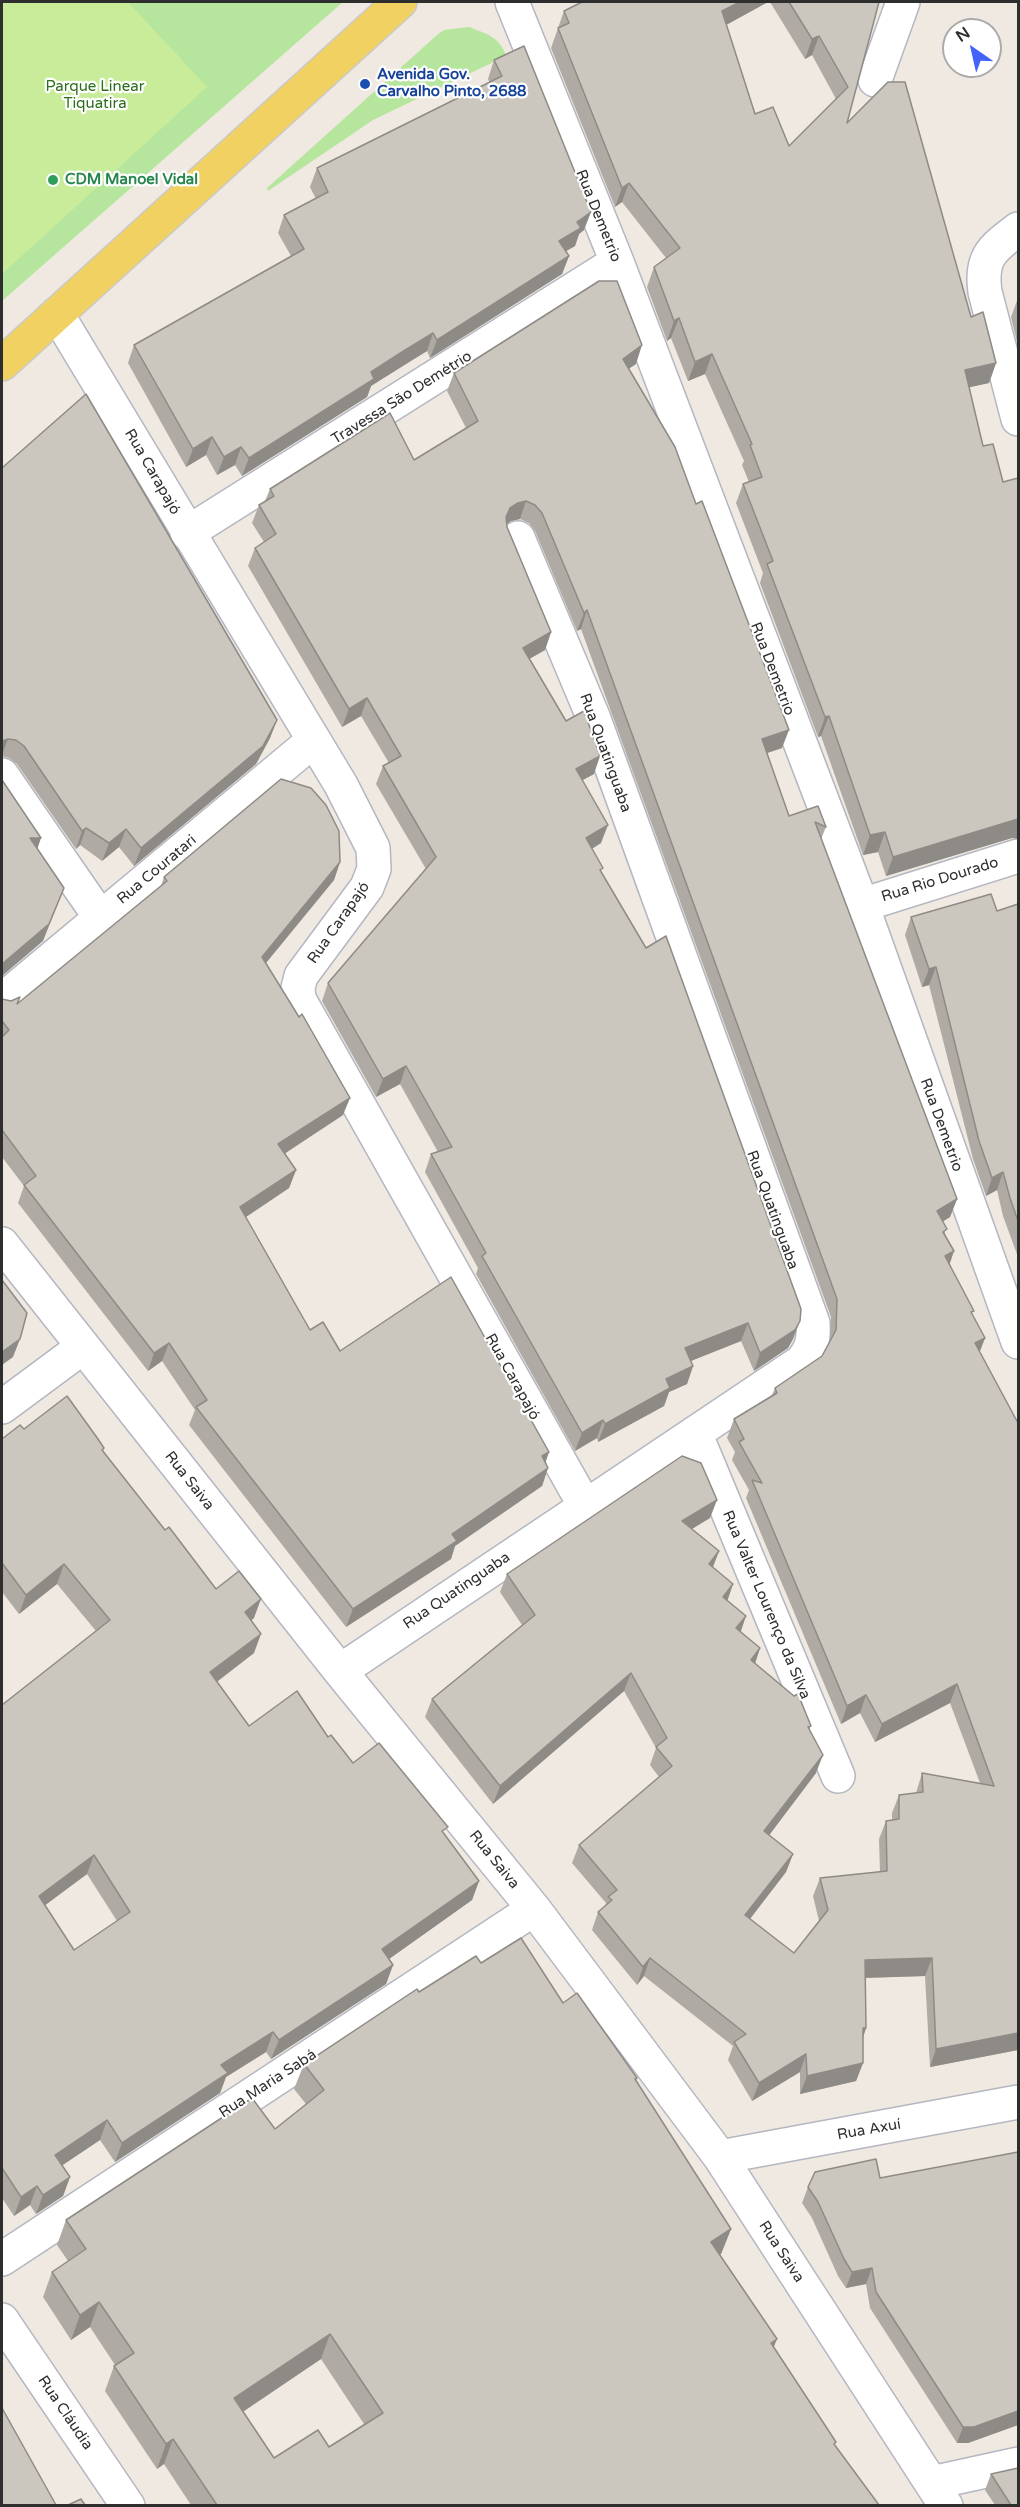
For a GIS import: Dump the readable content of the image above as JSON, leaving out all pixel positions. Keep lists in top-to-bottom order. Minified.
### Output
{"streets":{"street":["Rua Demetrio","Travessa São Demétrio","Rua Carapajó","Rua Quatinguaba","Rua Couratari","Rua Rio Dourado","Rua Saiva","Rua Valter Lourenço da Silva","Rua Maria Sabá","Rua Axuí","Rua Cláudia"]},"crossings":[["Rua Demetrio","Travessa São Demétrio"],["Rua Demetrio","Rua Rio Dourado"],["Travessa São Demétrio","Rua Carapajó"],["Rua Carapajó","Rua Quatinguaba"],["Rua Carapajó","Rua Couratari"],["Rua Quatinguaba","Rua Saiva"],["Rua Quatinguaba","Rua Valter Lourenço da Silva"],["Rua Saiva","Rua Maria Sabá"],["Rua Saiva","Rua Axuí"]],"parks":["Parque Linear Tiquatira"],"places":["Avenida Gov. Carvalho Pinto, 2688","CDM Manoel Vidal"],"north":"top left"}
